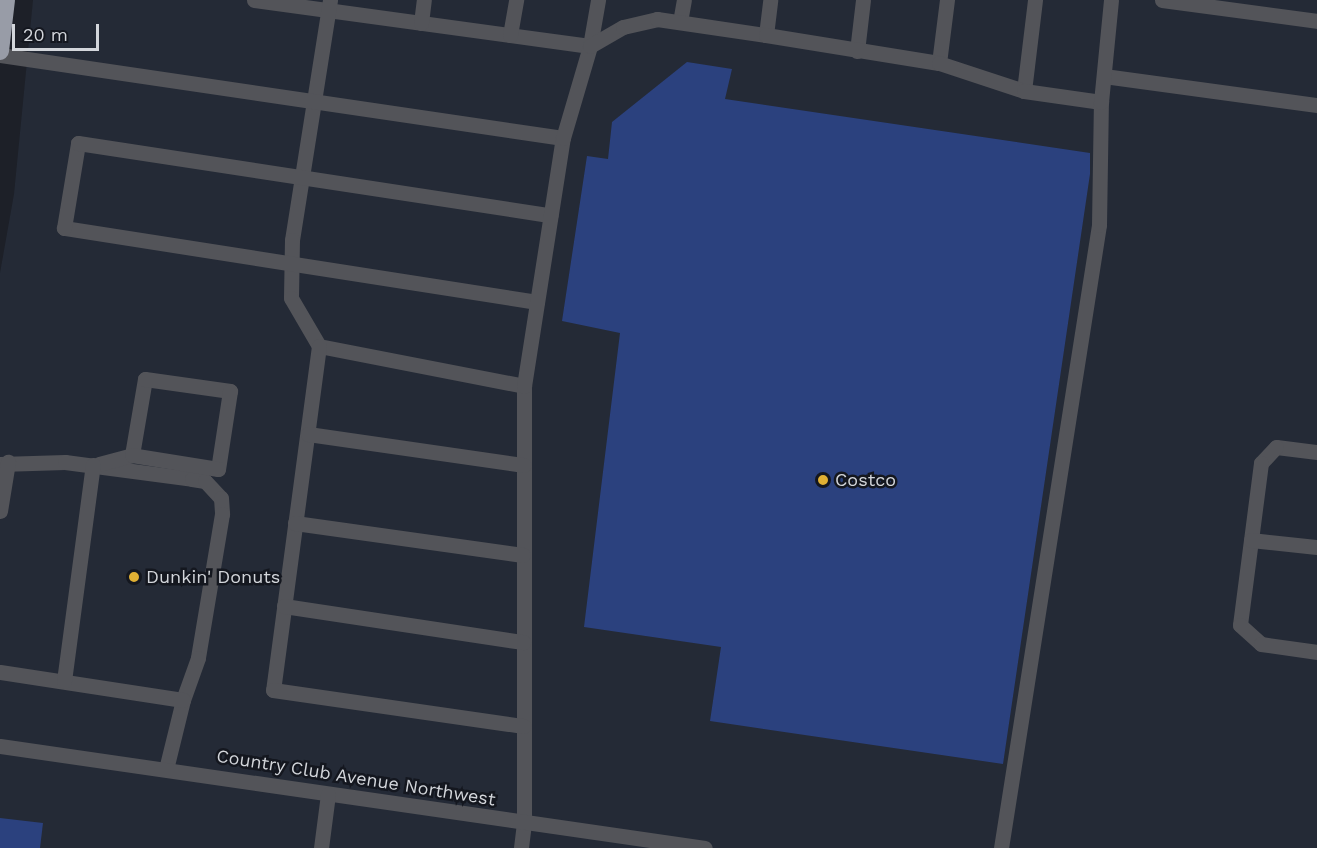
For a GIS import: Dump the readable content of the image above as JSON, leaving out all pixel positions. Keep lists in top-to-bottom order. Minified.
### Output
{"streets":{"street":["Country Club Avenue Northwest"]},"places":["Costco","Dunkin' Donuts"],"scale_bar":"20 m"}
